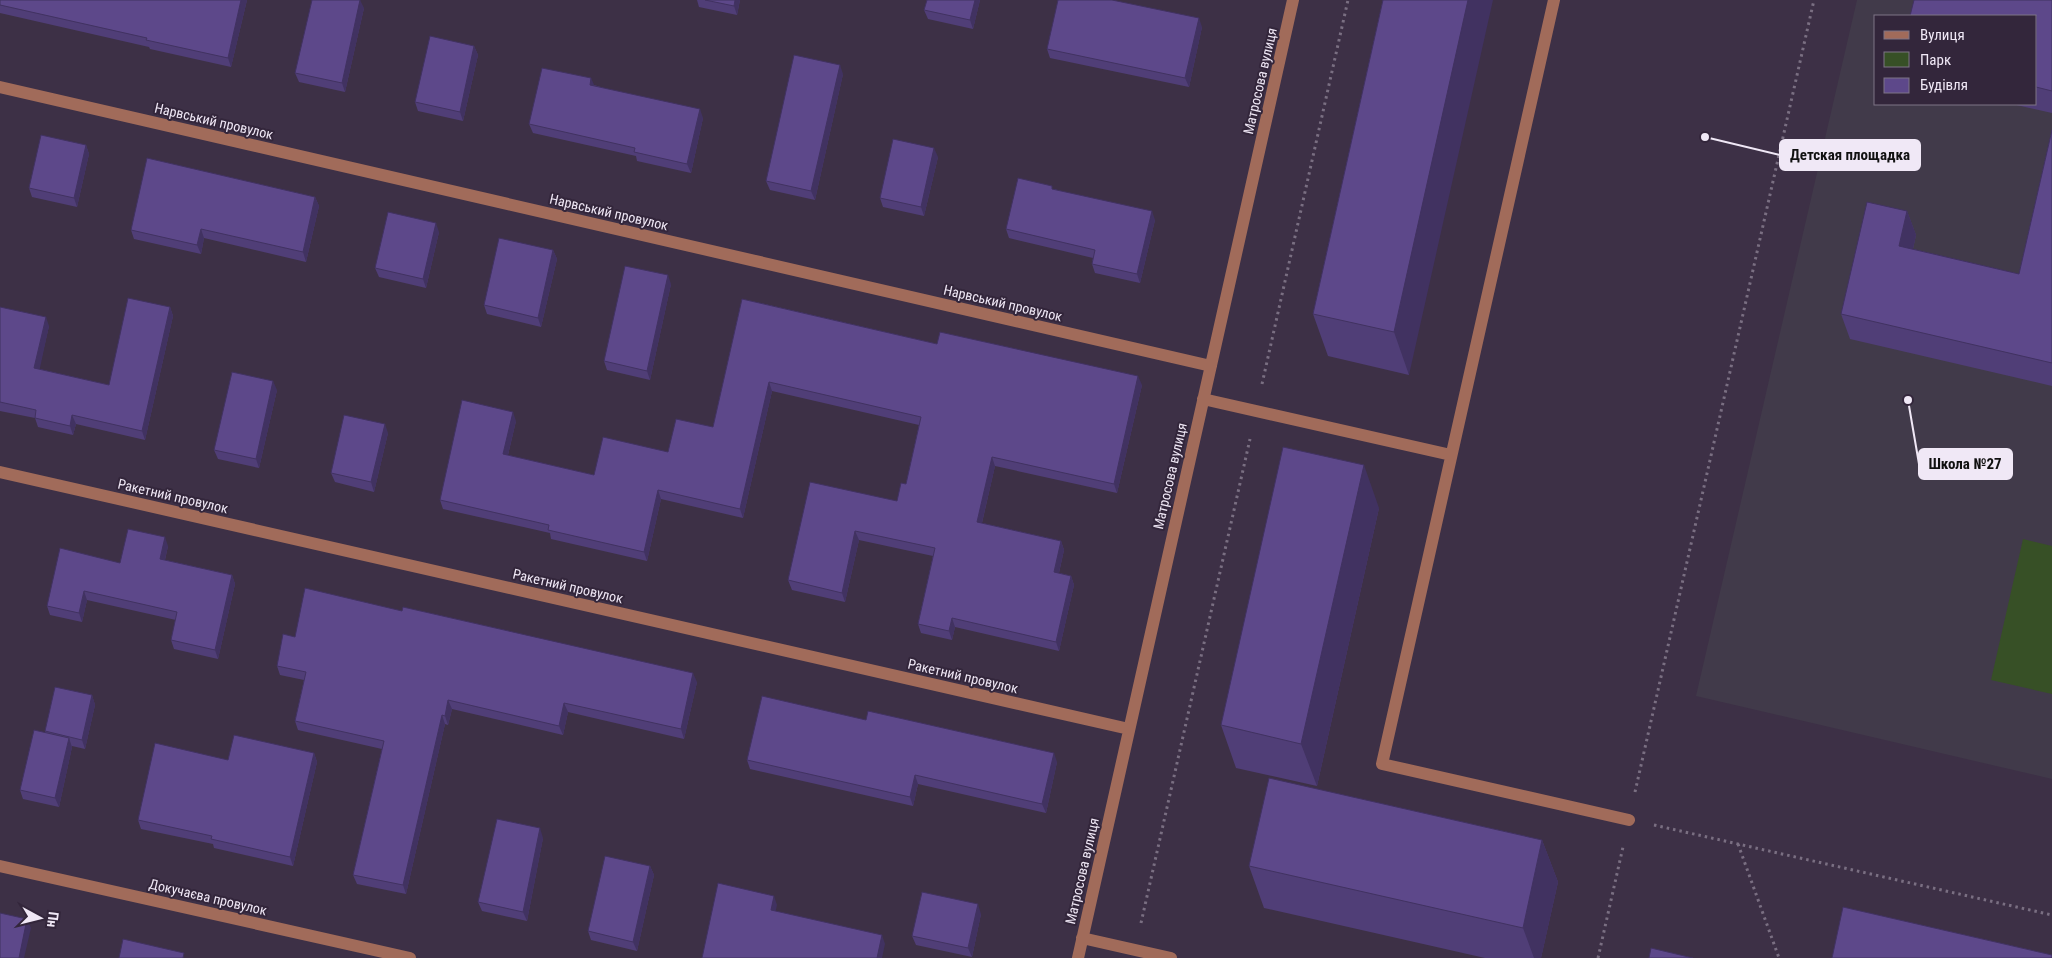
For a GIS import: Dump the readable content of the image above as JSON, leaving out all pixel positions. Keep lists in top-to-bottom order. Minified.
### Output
{"streets":{"street":["Матросова вулиця","Нарвський провулок","Ракетний провулок","Докучаєва провулок"]},"crossings":[["Матросова вулиця","Нарвський провулок"],["Матросова вулиця","Ракетний провулок"]],"places":["Детская площадка","Школа №27"],"legend":["Вулиця","Парк","Будівля"],"north":"right"}
